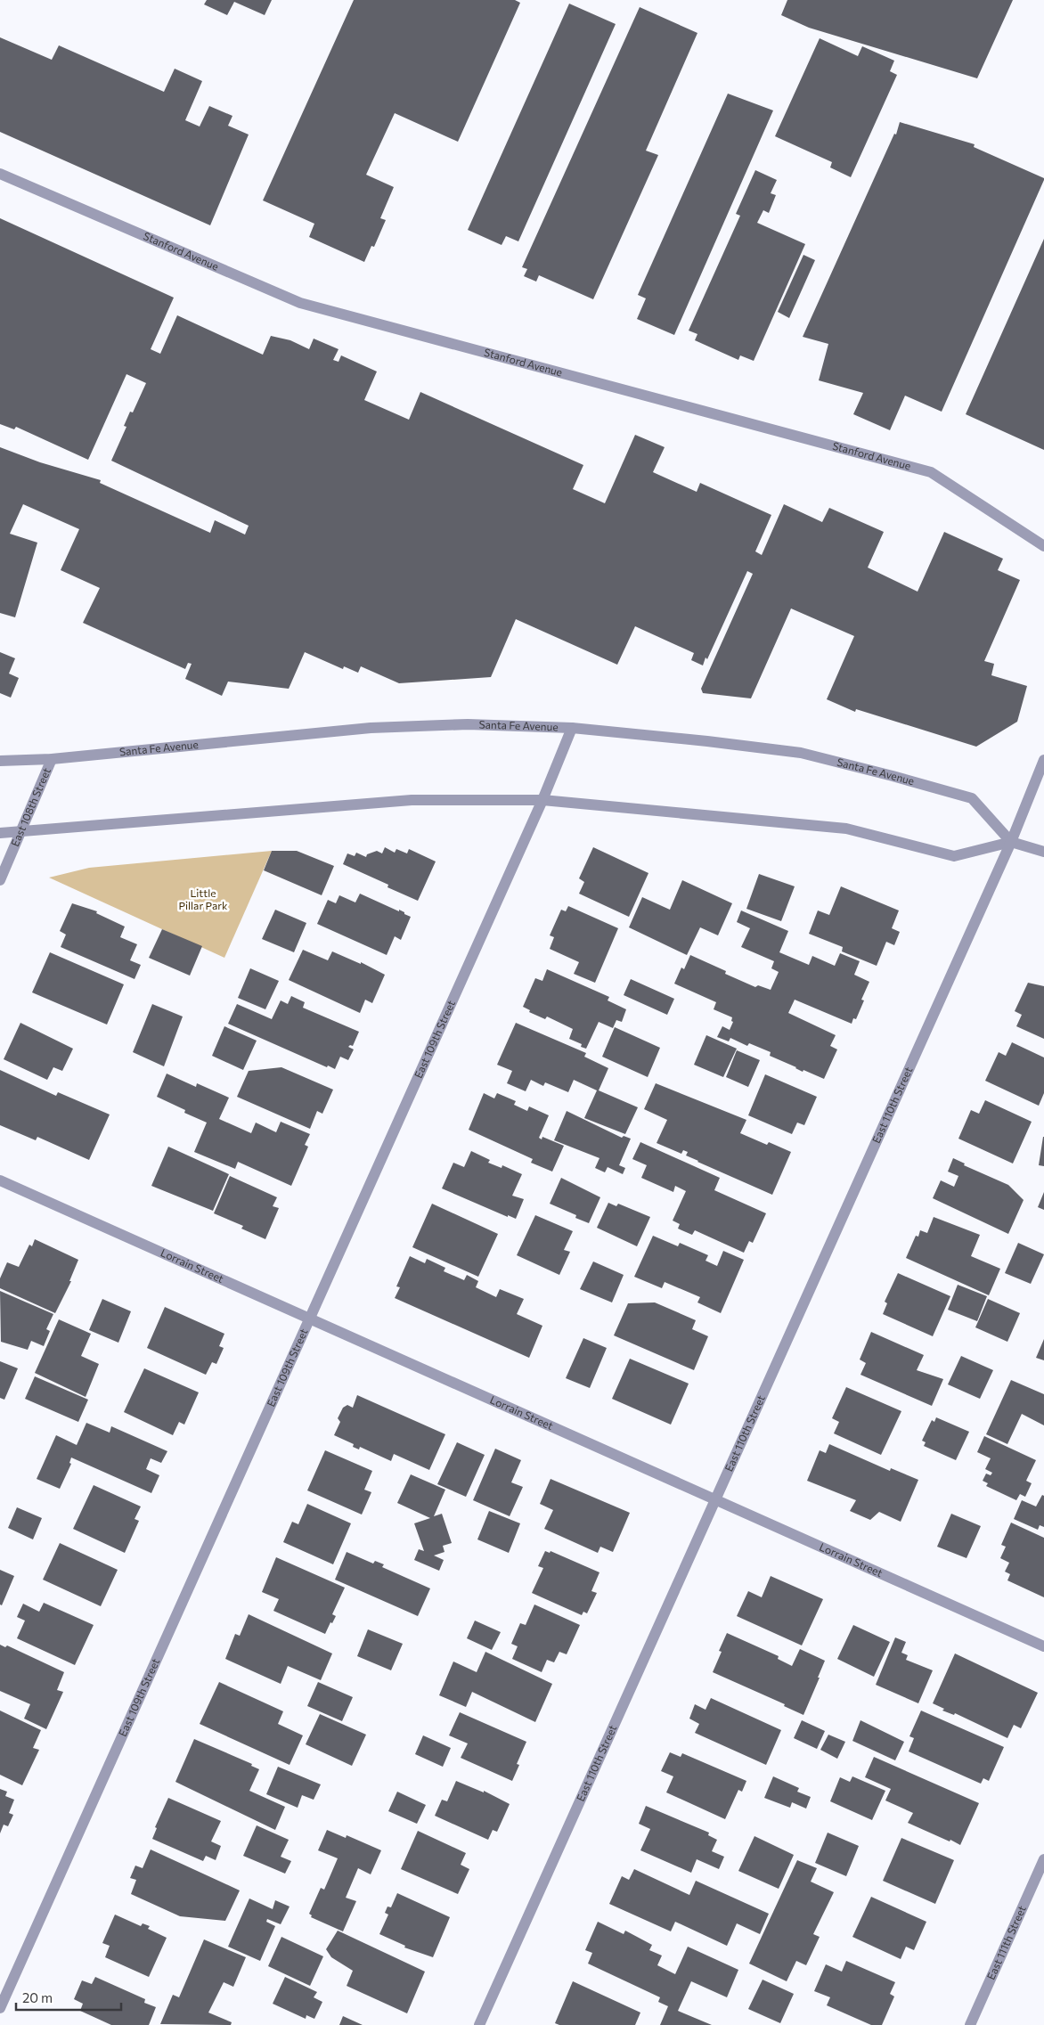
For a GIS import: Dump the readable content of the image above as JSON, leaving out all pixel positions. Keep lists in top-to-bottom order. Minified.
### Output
{"streets":{"street":["Stanford Avenue","Santa Fe Avenue","East 108th Street","East 109th Street","East 110th Street","Lorrain Street","East 111th Street"]},"crossings":[["Santa Fe Avenue","East 108th Street"],["Santa Fe Avenue","East 109th Street"],["Santa Fe Avenue","East 110th Street"],["East 109th Street","Lorrain Street"],["East 110th Street","Lorrain Street"]],"parks":["Little Pillar Park"],"scale_bar":"20 m"}
